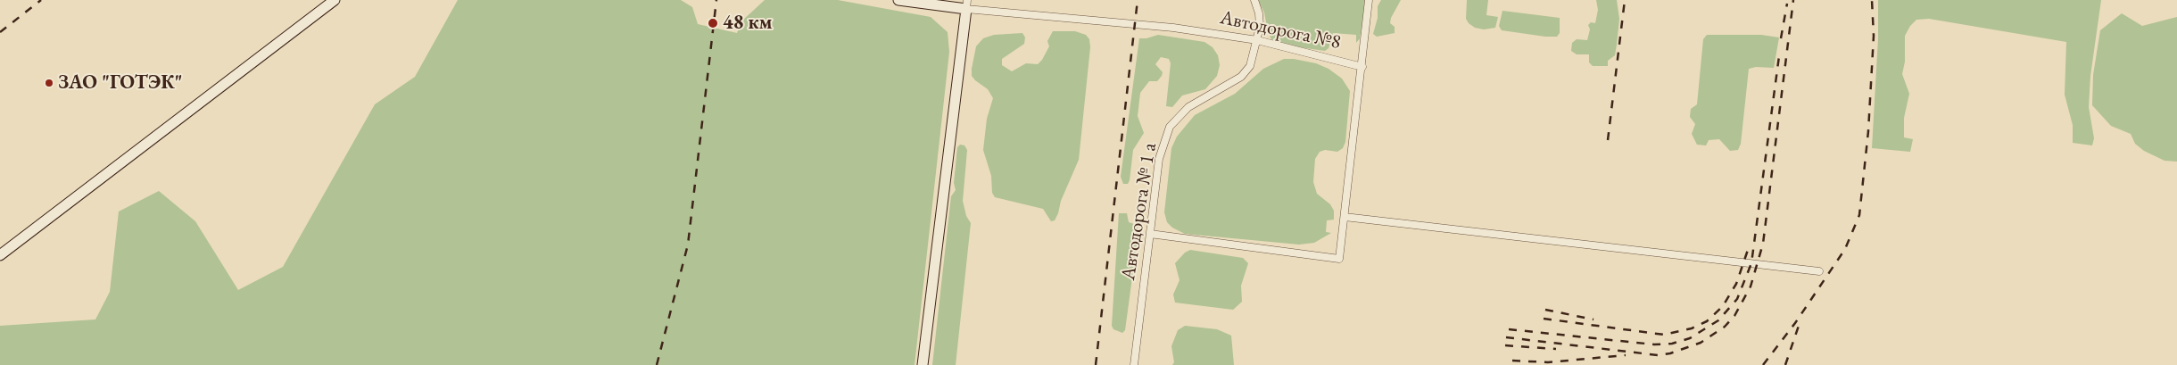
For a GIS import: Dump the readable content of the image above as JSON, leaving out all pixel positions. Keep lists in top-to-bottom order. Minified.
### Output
{"streets":{"street":["Автодорога №8","Автодорога № 1 а"]},"crossings":[["Автодорога №8","Автодорога № 1 а"]],"places":["48 км","ЗАО \"ГОТЭК\""]}
